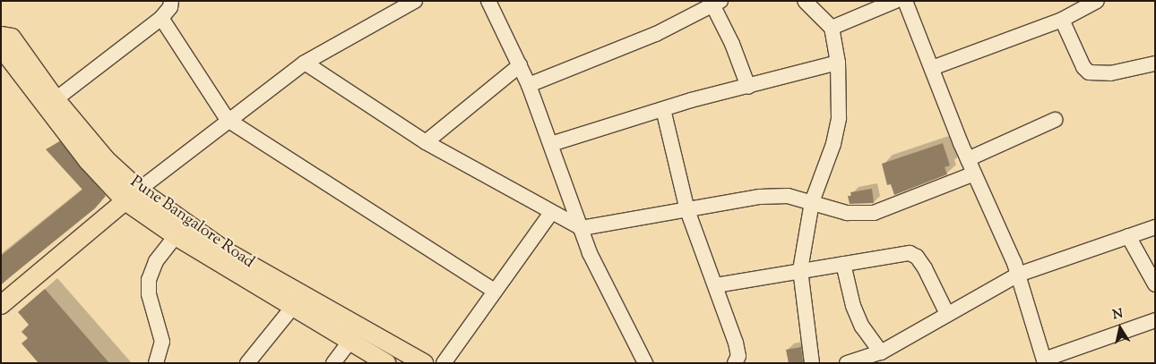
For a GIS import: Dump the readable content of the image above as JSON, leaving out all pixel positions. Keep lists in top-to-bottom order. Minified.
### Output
{"streets":{"main road":["Pune Bangalore Road"]},"north":"top"}
